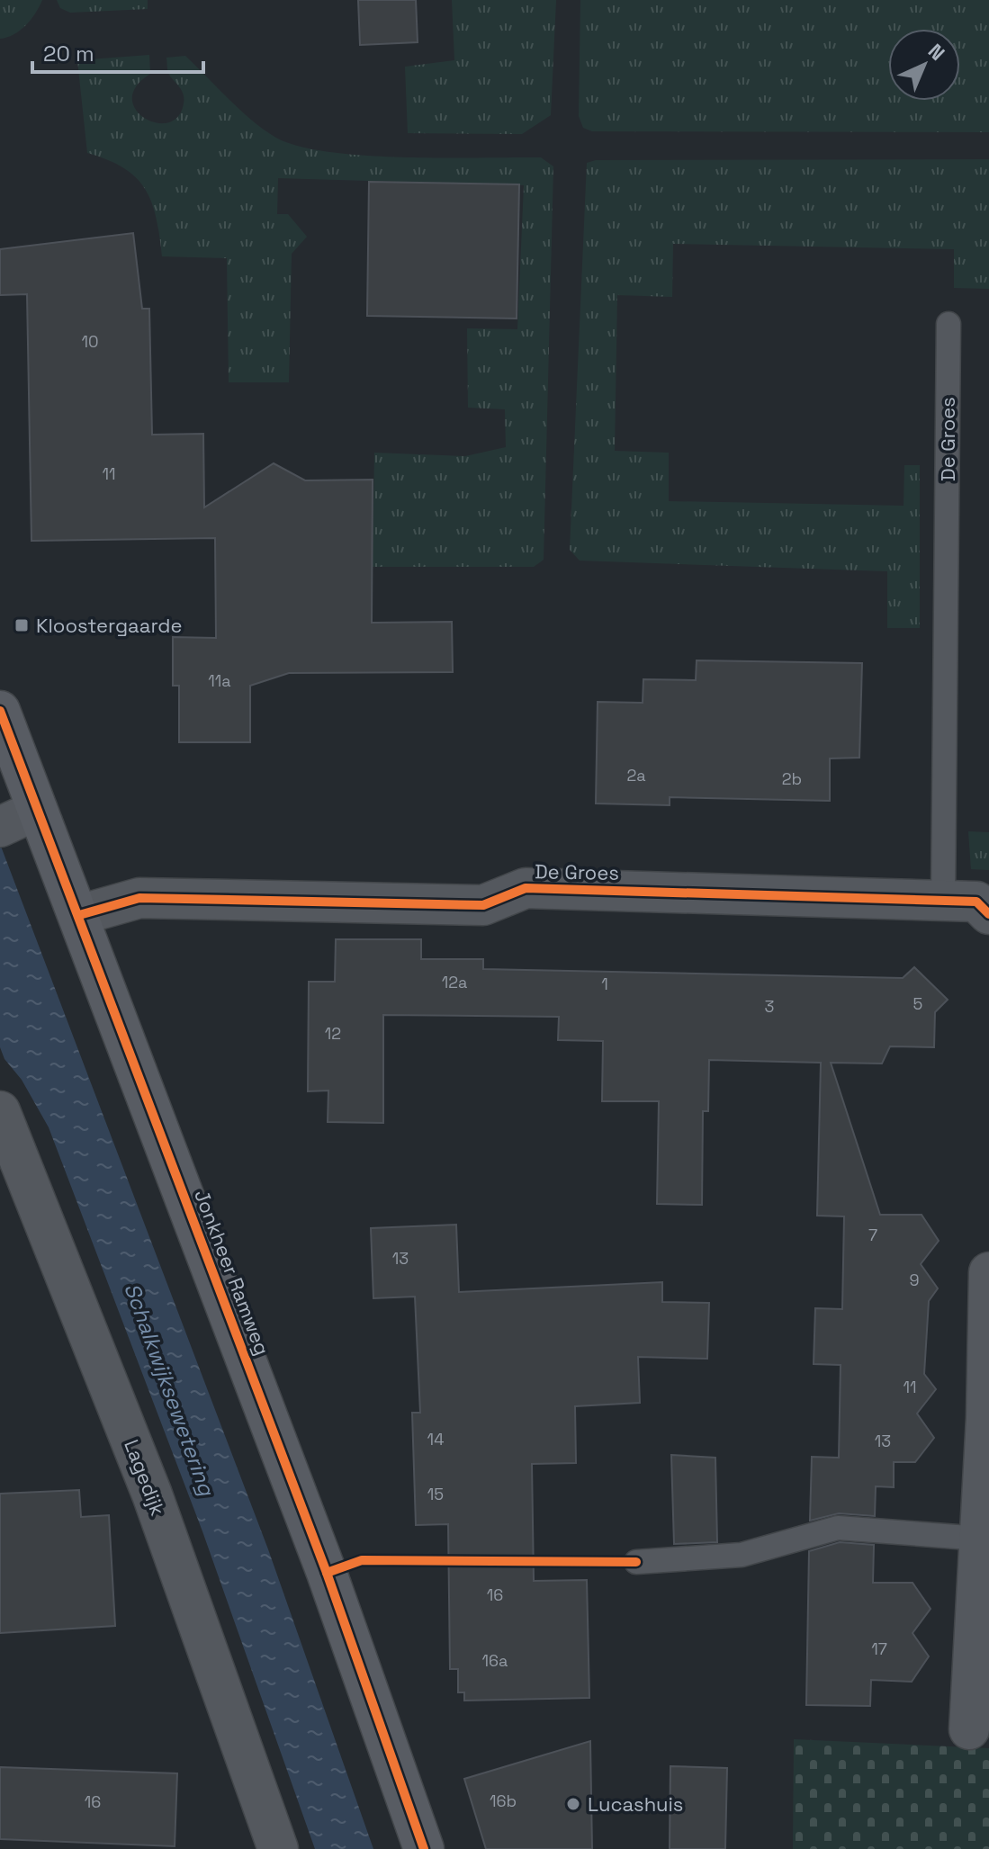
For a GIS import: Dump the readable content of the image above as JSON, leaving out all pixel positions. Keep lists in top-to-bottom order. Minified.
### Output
{"streets":{"street":["De Groes","Jonkheer Ramweg","Lagedijk"]},"crossings":[["De Groes","Jonkheer Ramweg"]],"water":["Schalkwijksewetering"],"places":{"transit":["Kloostergaarde"],"other":["Lucashuis"]},"house_numbers":["10","11","11a","2a","2b","12a","1","5","3","12","7","13","9","11","14","13","15","16","17","16a","16b","16"],"scale_bar":"20 m","north":"top right"}
